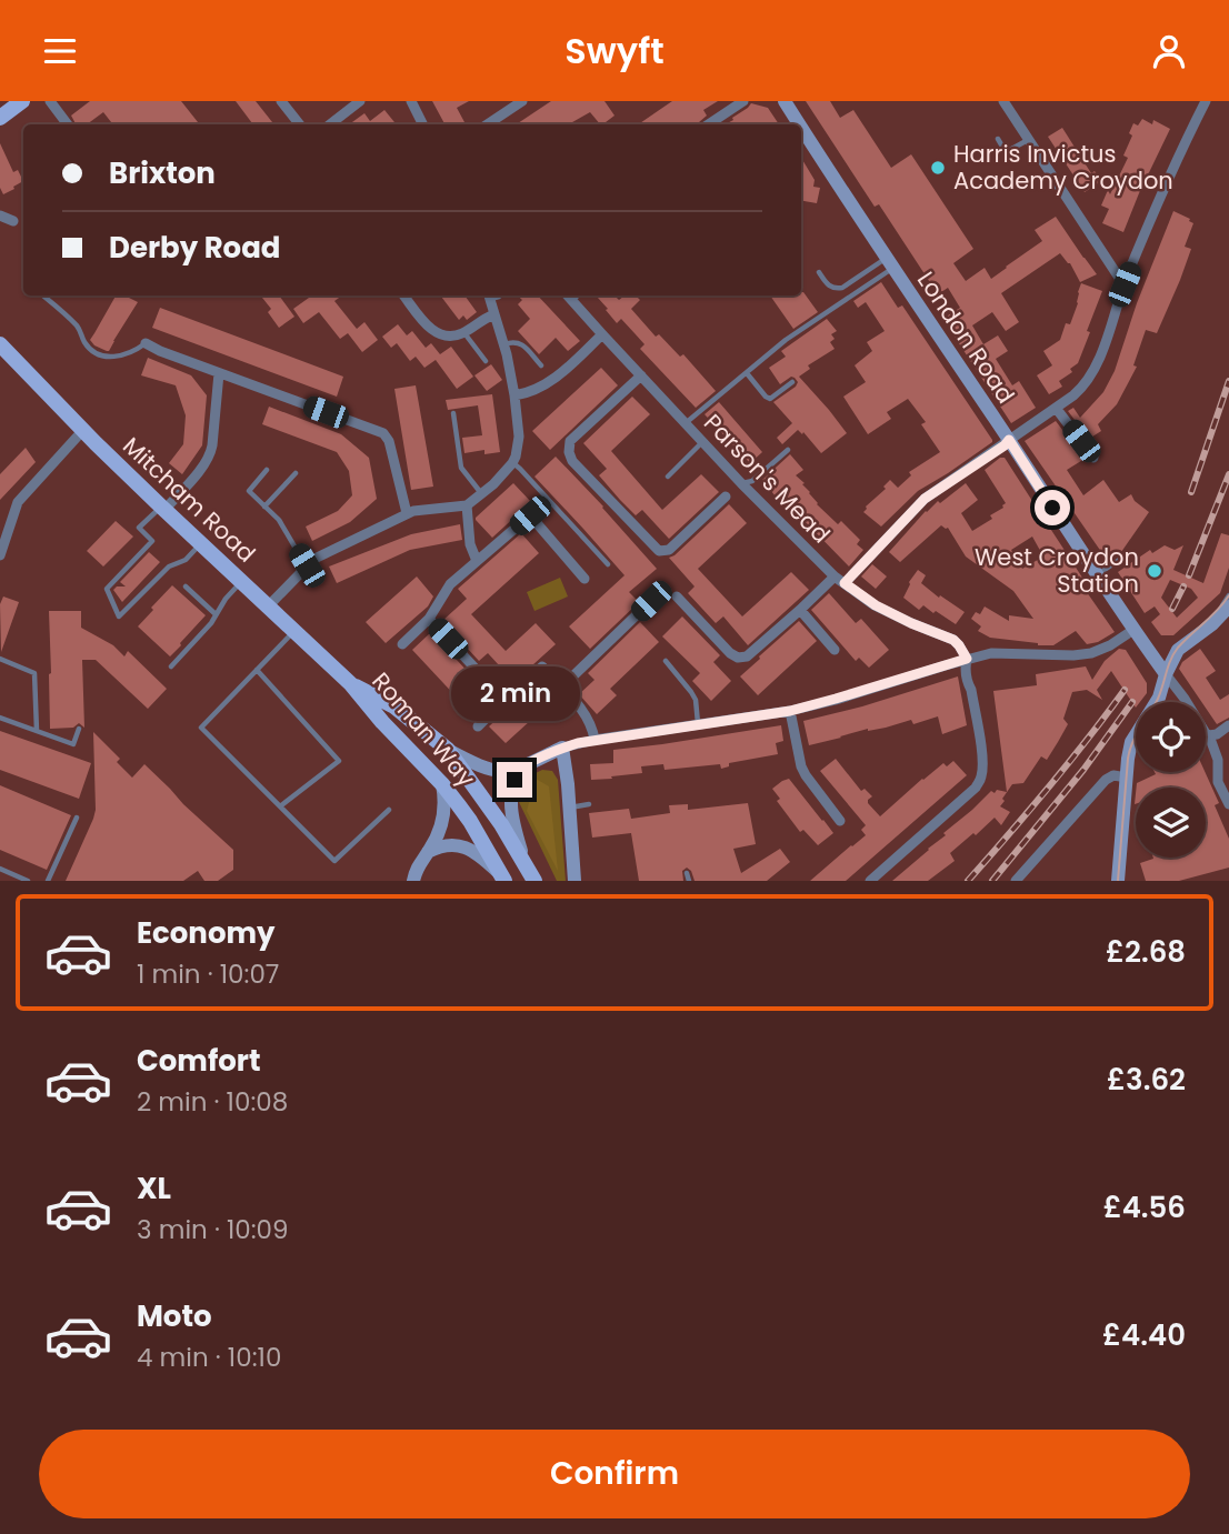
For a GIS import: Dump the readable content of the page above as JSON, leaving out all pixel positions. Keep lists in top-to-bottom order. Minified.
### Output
{"streets":{"main road":["Mitcham Road","Roman Way"],"street":["London Road","Parson's Mead"]},"crossings":[["Mitcham Road","Roman Way"]],"places":["Harris Invictus Academy Croydon","West Croydon Station"],"page":{"header":"Swyft","banner":["Brixton","Derby Road"],"bubble":"2 min","list":[{"name":"Economy","note":"1 min · 10:07","value":"£2.68"},{"name":"Comfort","note":"2 min · 10:08","value":"£3.62"},{"name":"XL","note":"3 min · 10:09","value":"£4.56"},{"name":"Moto","note":"4 min · 10:10","value":"£4.40"}],"buttons":"Confirm"}}
